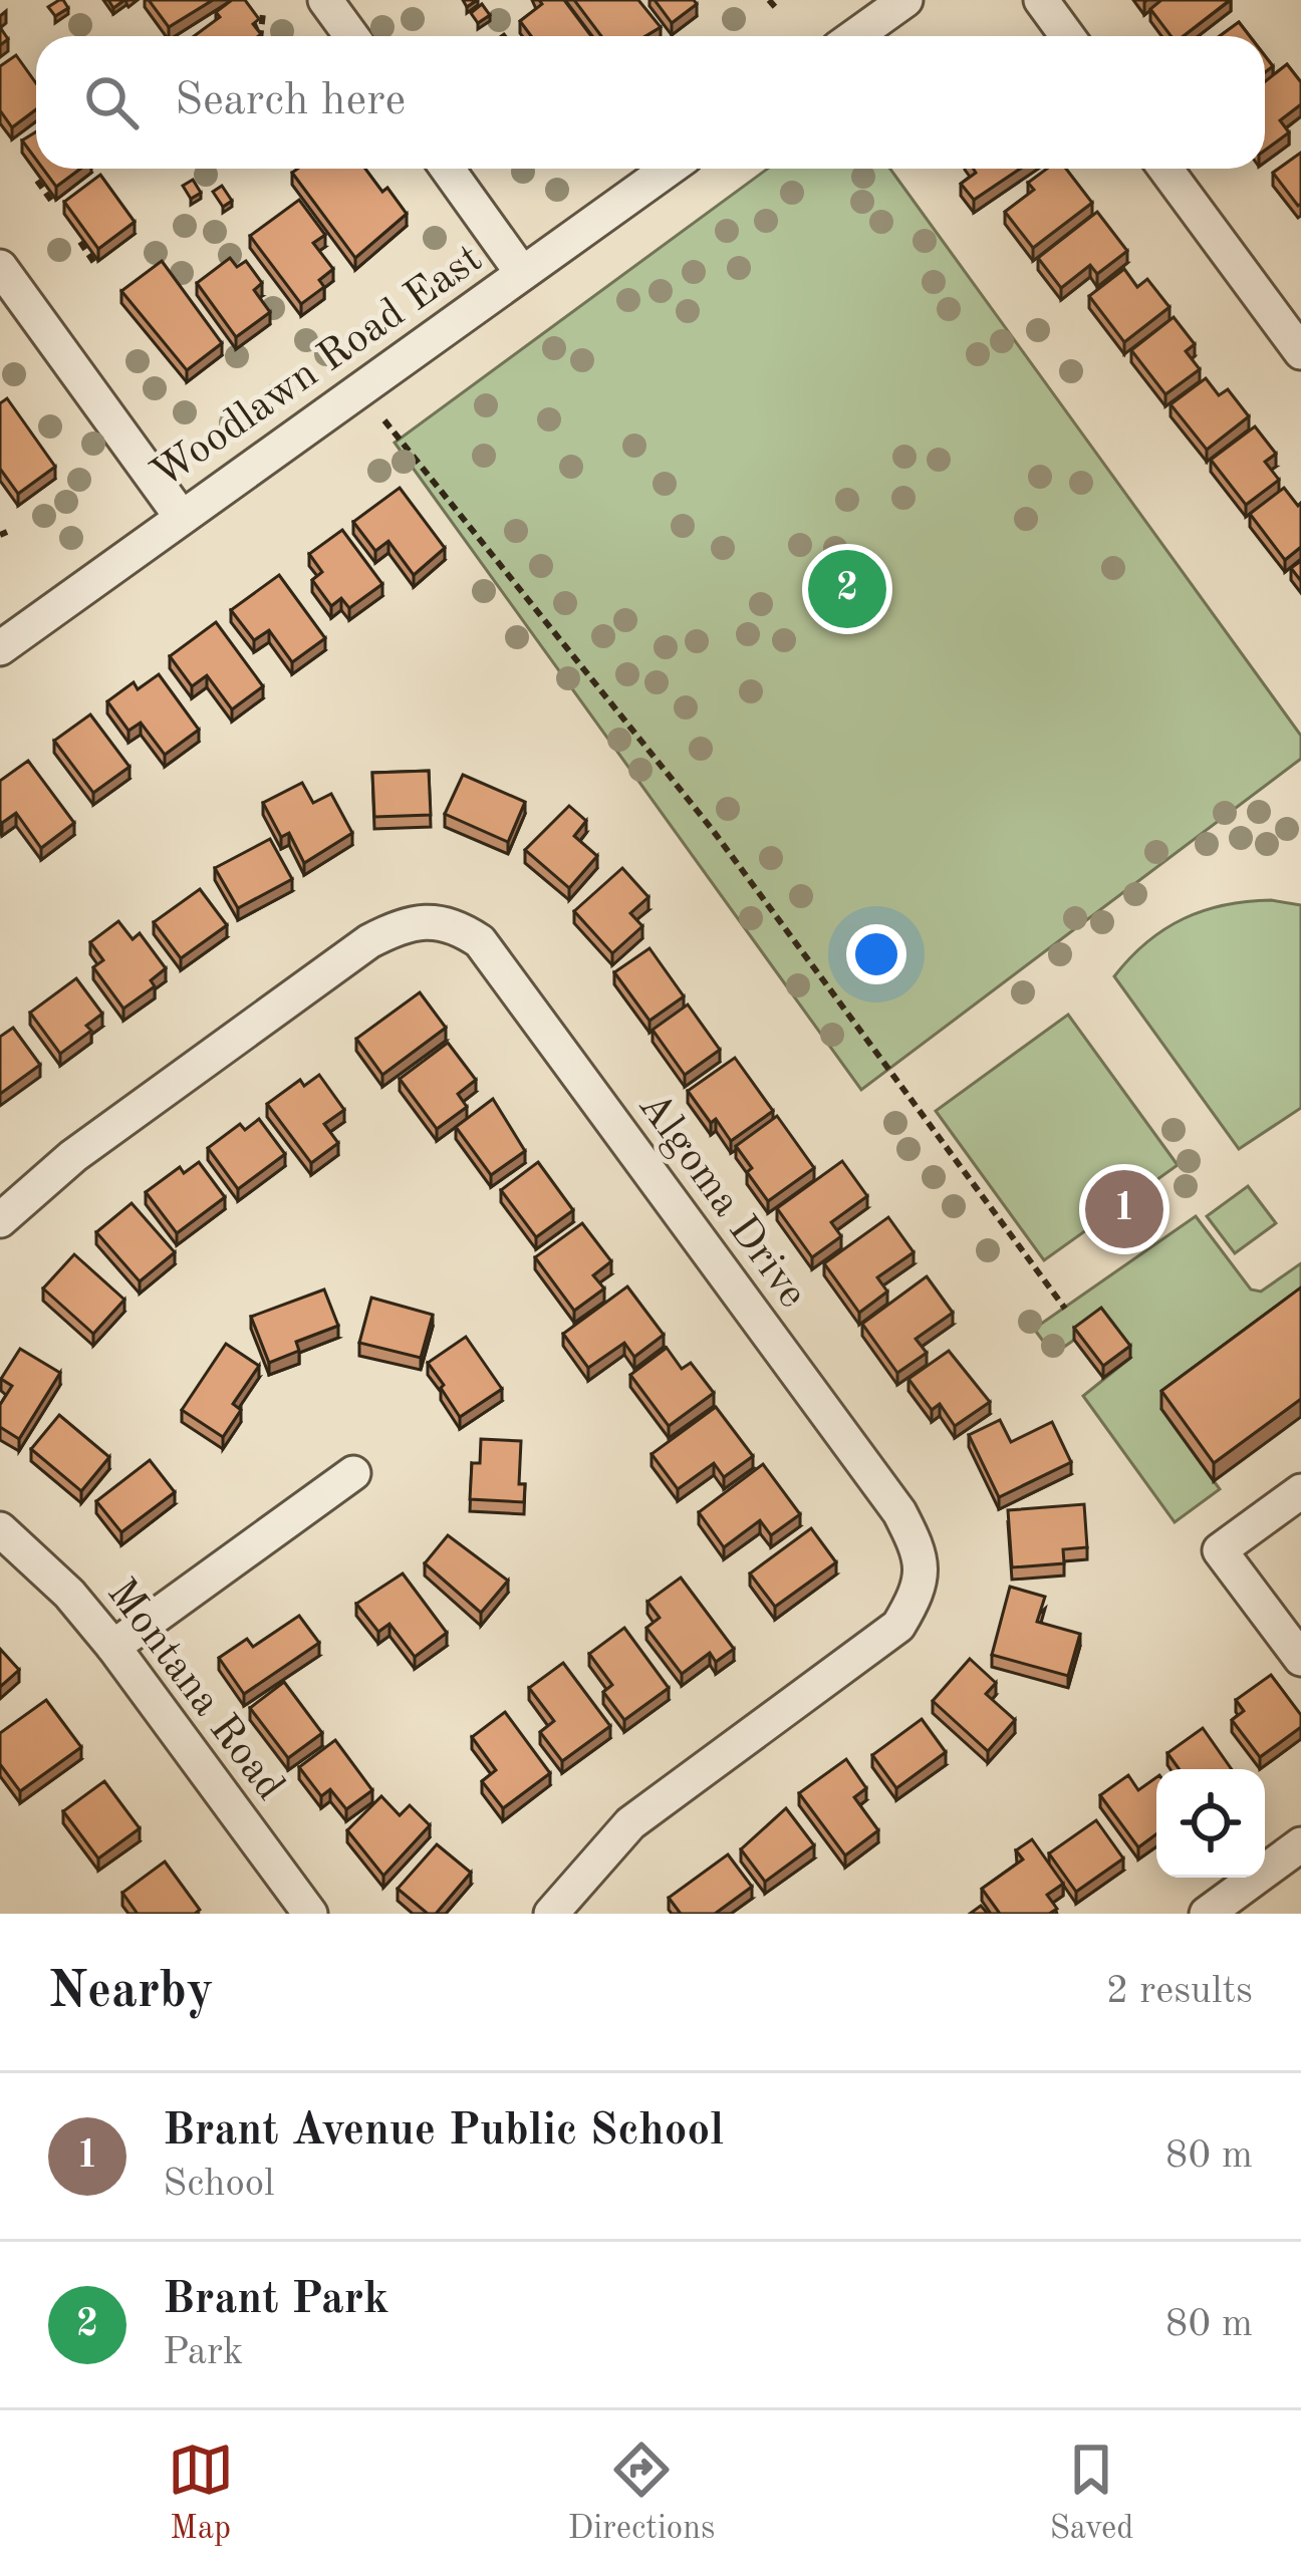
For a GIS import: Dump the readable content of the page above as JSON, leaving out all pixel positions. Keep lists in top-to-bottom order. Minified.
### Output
{"streets":{"street":["Woodlawn Road East","Algoma Drive","Montana Road"]},"page":{"search":"Search here","pins":["2","1"],"heading":["Nearby","2 results"],"list":[{"mark":"1","name":"Brant Avenue Public School","note":"School","value":"80 m"},{"mark":"2","name":"Brant Park","note":"Park","value":"80 m"}],"nav":["Map","Directions","Saved"]}}
